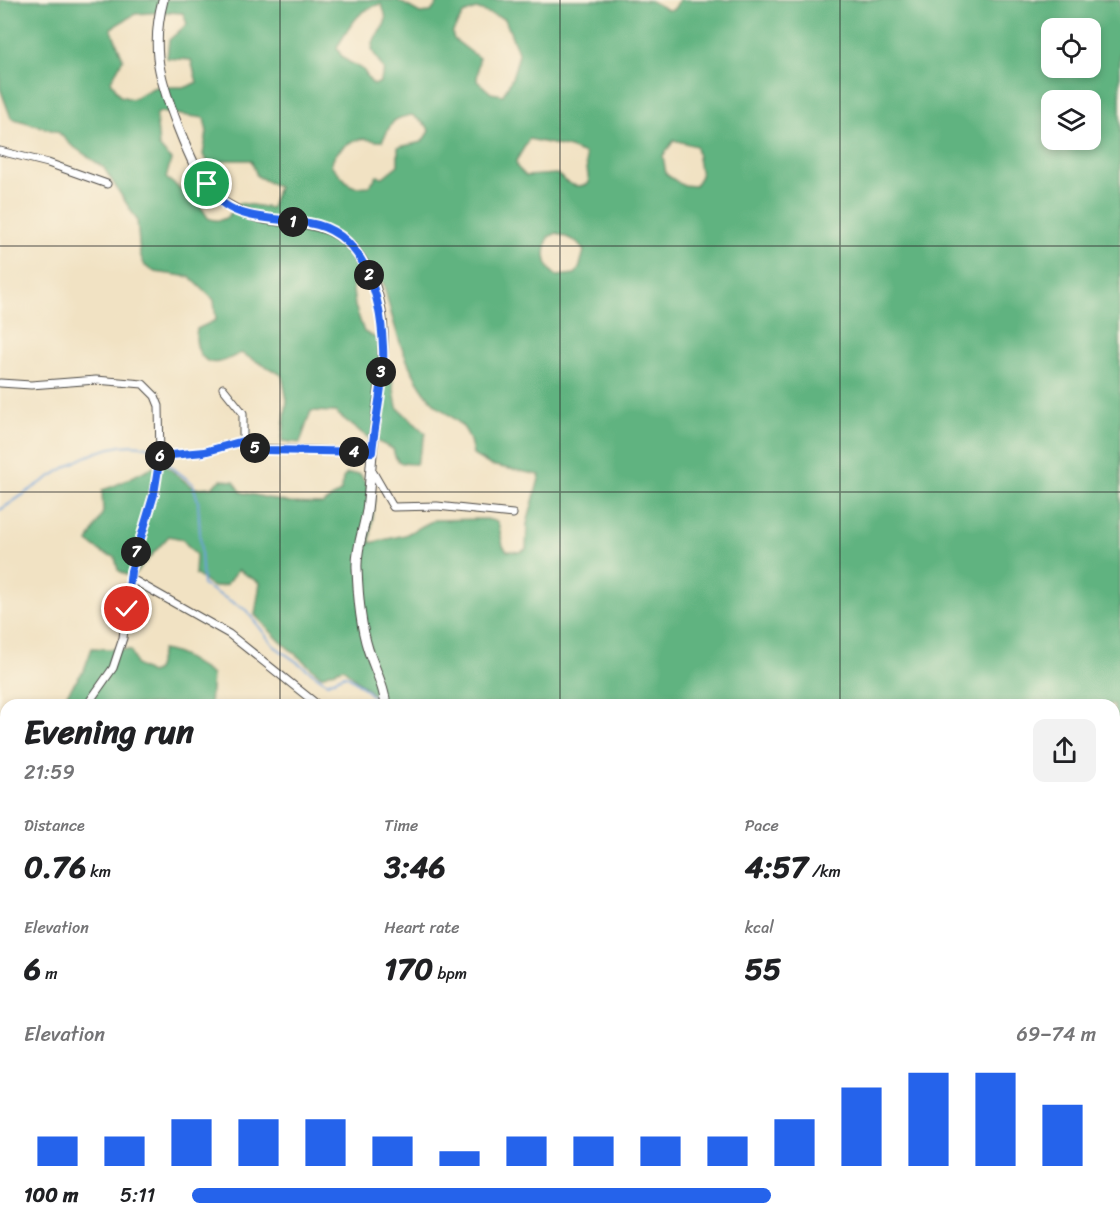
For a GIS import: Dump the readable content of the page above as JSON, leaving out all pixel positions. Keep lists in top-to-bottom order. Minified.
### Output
{"page":{"pins":["1","2","3","5","4","6","7"],"heading":["Evening run","21:59"],"stats":[["Distance","0.76 km"],["Time","3:46"],["Pace","4:57 /km"],["Elevation","6 m"],["Heart rate","170 bpm"],["kcal","55"]],"chart":["Elevation","69–74 m"],"list":[{"name":"100 m","note":"5:11"}]}}
